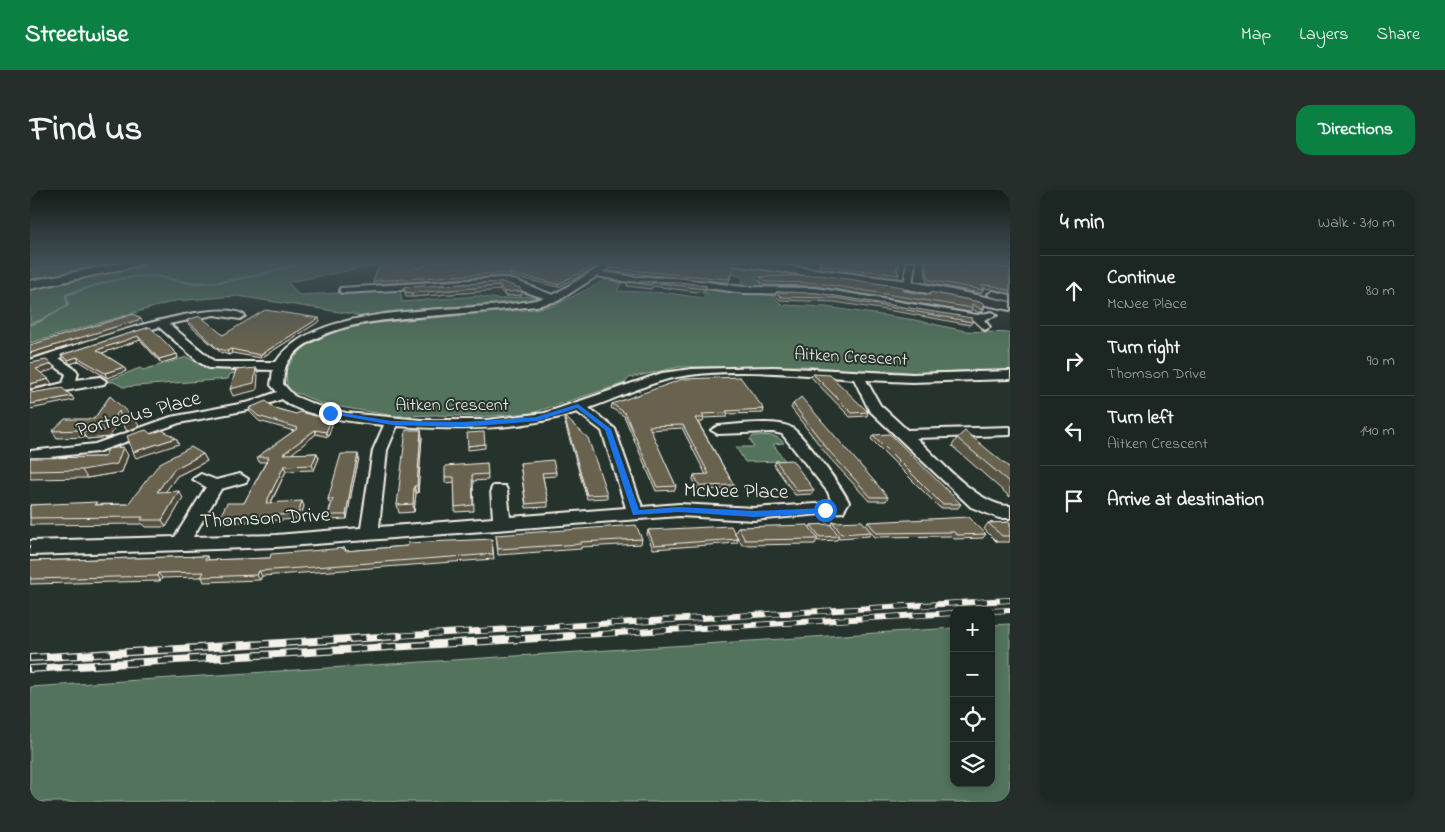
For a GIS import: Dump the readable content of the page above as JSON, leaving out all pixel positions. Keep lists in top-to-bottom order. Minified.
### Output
{"streets":{"street":["Aitken Crescent","Porteous Place","McNee Place","Thomson Drive"]},"crossings":[["Aitken Crescent","Porteous Place"],["McNee Place","Thomson Drive"]],"page":{"header":"Streetwise","nav":["Map","Layers","Share"],"title":"Find us","buttons":"Directions","heading":["4 min","Walk · 310 m"],"list":[["Continue","McNee Place","80 m"],["Turn right","Thomson Drive","90 m"],["Turn left","Aitken Crescent","140 m"],"Arrive at destination"],"map_buttons":["+","−"]}}
